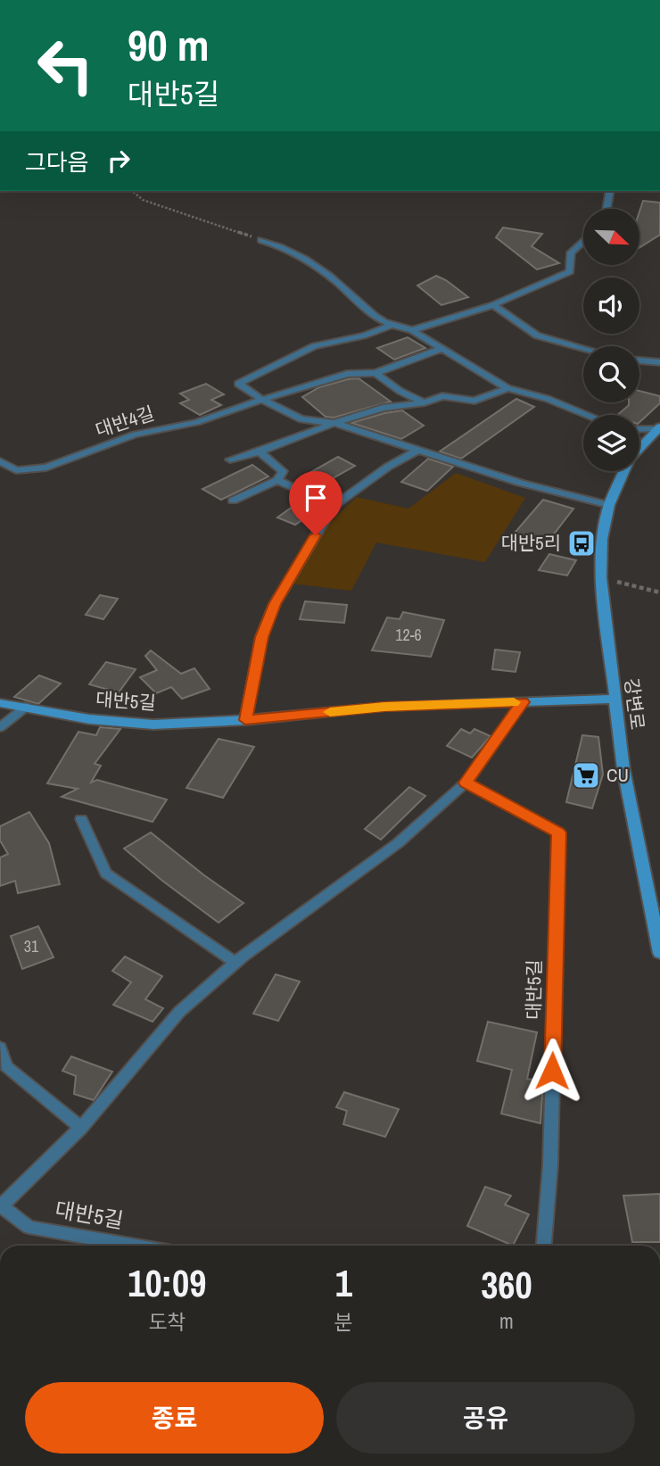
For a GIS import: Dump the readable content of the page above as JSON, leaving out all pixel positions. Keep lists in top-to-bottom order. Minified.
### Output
{"streets":{"street":["대반5길","강변로"],"lane":["대반4길"]},"crossings":[["대반5길","강변로"]],"places":{"bus stop":["대반5리"],"supermarket":["CU"]},"house_numbers":["12-6","31"],"north":"bottom right","page":{"turn":["90 m","대반5길"],"then":"그다음","eta":["10:09","도착","1","분","360","m"],"buttons":["종료","공유"]}}
